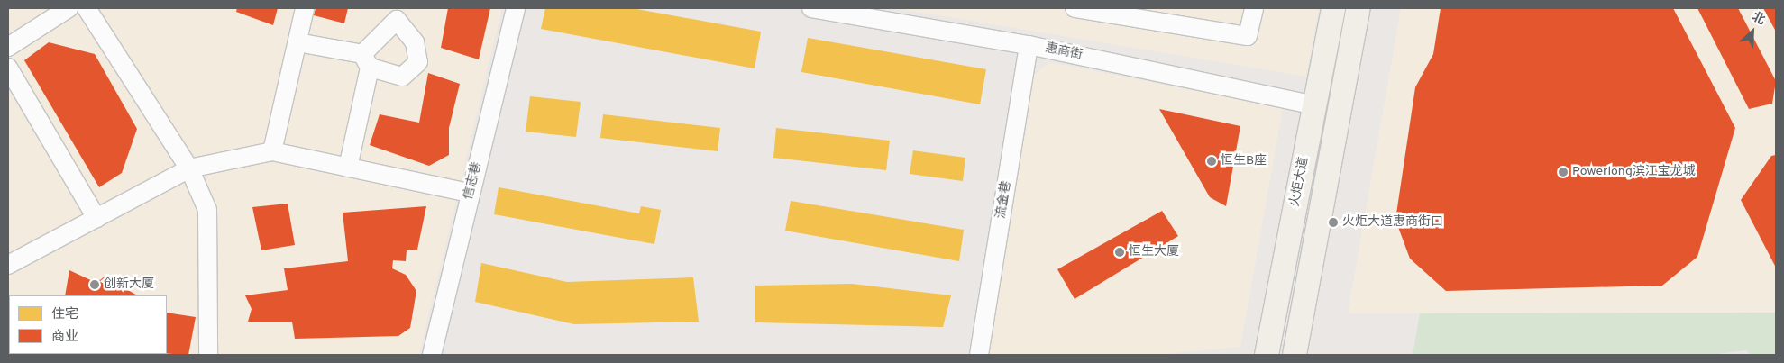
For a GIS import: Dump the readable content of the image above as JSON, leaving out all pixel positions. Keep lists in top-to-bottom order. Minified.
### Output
{"streets":{"main road":["火炬大道"],"street":["惠商街","信志巷","流金巷"]},"crossings":[["惠商街","火炬大道"],["惠商街","流金巷"]],"places":["恒生B座","Powerlong滨江宝龙城","火炬大道惠商街口","恒生大厦","创新大厦"],"legend":["住宅","商业"],"north":"top right"}
